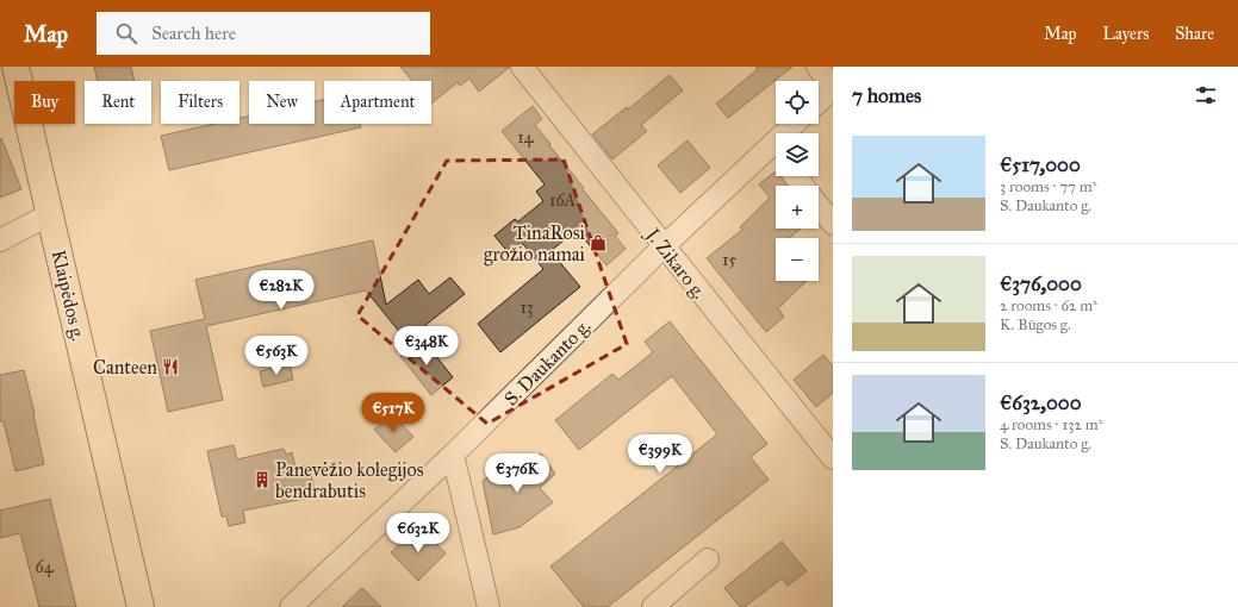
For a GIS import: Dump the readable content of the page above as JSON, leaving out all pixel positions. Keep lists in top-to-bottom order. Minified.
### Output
{"streets":{"highway":["Klaipėdos g."],"street":["J. Zikaro g.","S. Daukanto g."]},"crossings":[["J. Zikaro g.","S. Daukanto g."]],"places":{"shop":["TinaRosi grožio namai"],"restaurant":["Canteen"],"building":["Panevėžio kolegijos bendrabutis"]},"house_numbers":["14","16A","15","13","64"],"page":{"header":"Map","search":"Search here","nav":["Map","Layers","Share"],"heading":"7 homes","map_buttons":["+","−"],"chip":["Buy","Rent","Filters","New","Apartment"],"list":[{"name":"€517,000","note":"3 rooms · 77 m² · S. Daukanto g."},{"name":"€376,000","note":"2 rooms · 62 m² · K. Būgos g."},{"name":"€632,000","note":"4 rooms · 132 m² · S. Daukanto g."}],"price":["€282K","€348K","€563K","€517K","€399K","€376K","€632K"]}}
